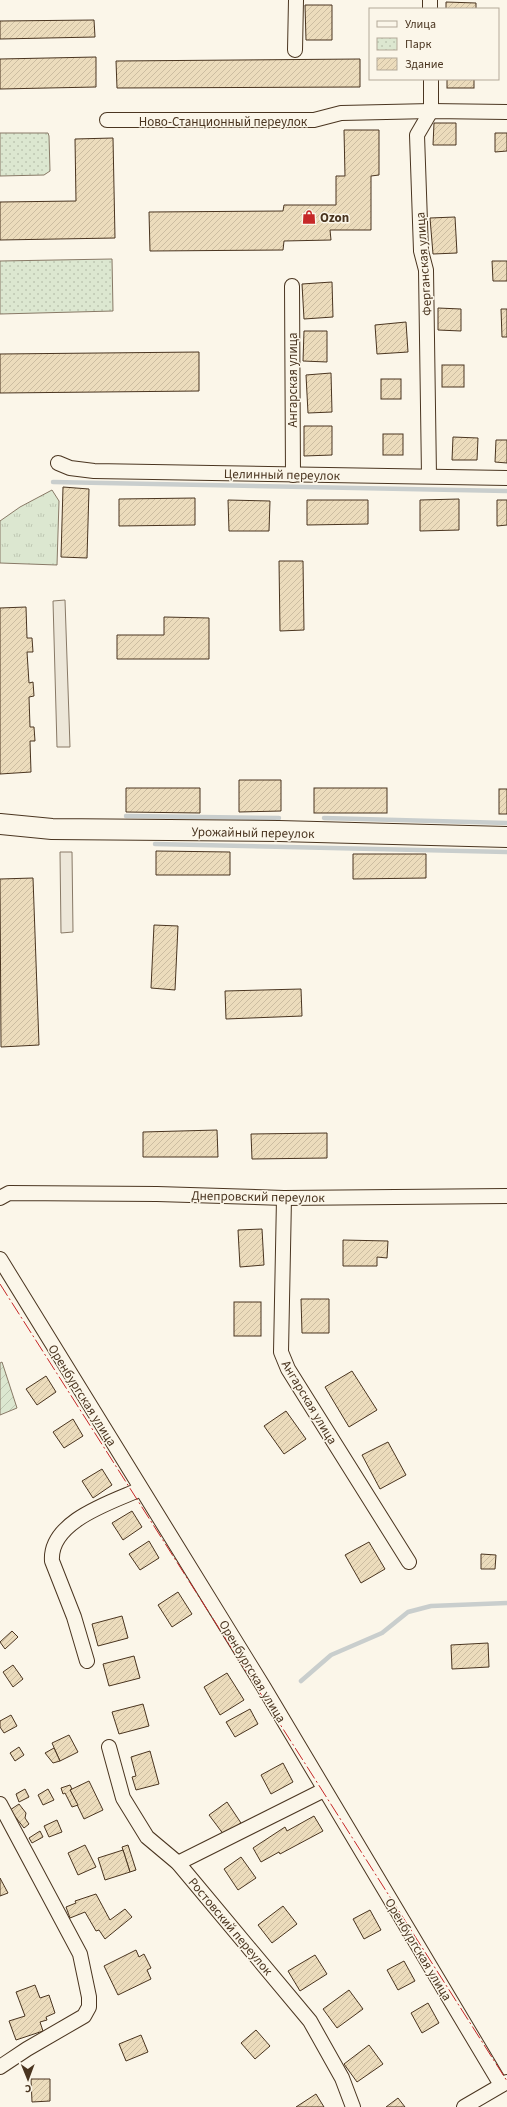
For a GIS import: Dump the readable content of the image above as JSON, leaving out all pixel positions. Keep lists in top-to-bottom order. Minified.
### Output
{"streets":{"street":["Ново-Станционный переулок","Ферганская улица","Ангарская улица","Целинный переулок","Урожайный переулок","Днепровский переулок","Оренбургская улица","Ростовский переулок"]},"crossings":[["Ново-Станционный переулок","Ферганская улица"],["Ферганская улица","Целинный переулок"],["Ангарская улица","Целинный переулок"],["Ангарская улица","Днепровский переулок"]],"places":{"shop":["Ozon"]},"legend":["Улица","Парк","Здание"],"north":"bottom"}
